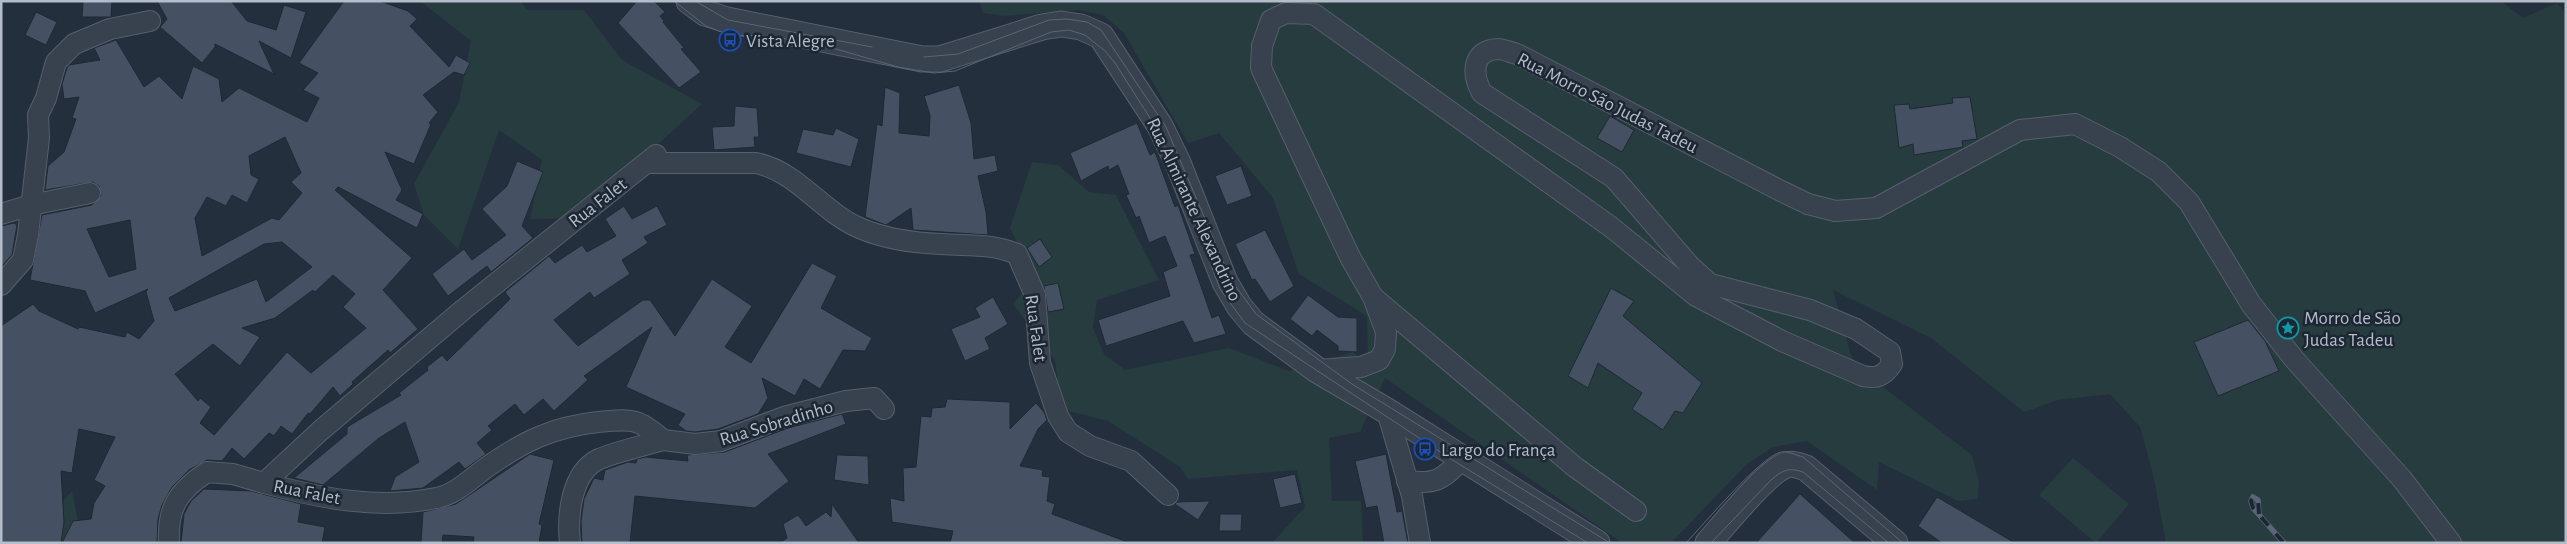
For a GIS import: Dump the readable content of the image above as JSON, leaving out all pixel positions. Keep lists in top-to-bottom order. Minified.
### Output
{"streets":{"street":["Rua Morro São Judas Tadeu","Rua Falet","Rua Almirante Alexandrino","Rua Sobradinho"]},"crossings":[["Rua Morro São Judas Tadeu","Rua Almirante Alexandrino"],["Rua Falet","Rua Sobradinho"]],"places":{"bus stop":["Vista Alegre","Largo do França"],"place":["Morro de São Judas Tadeu"]}}
